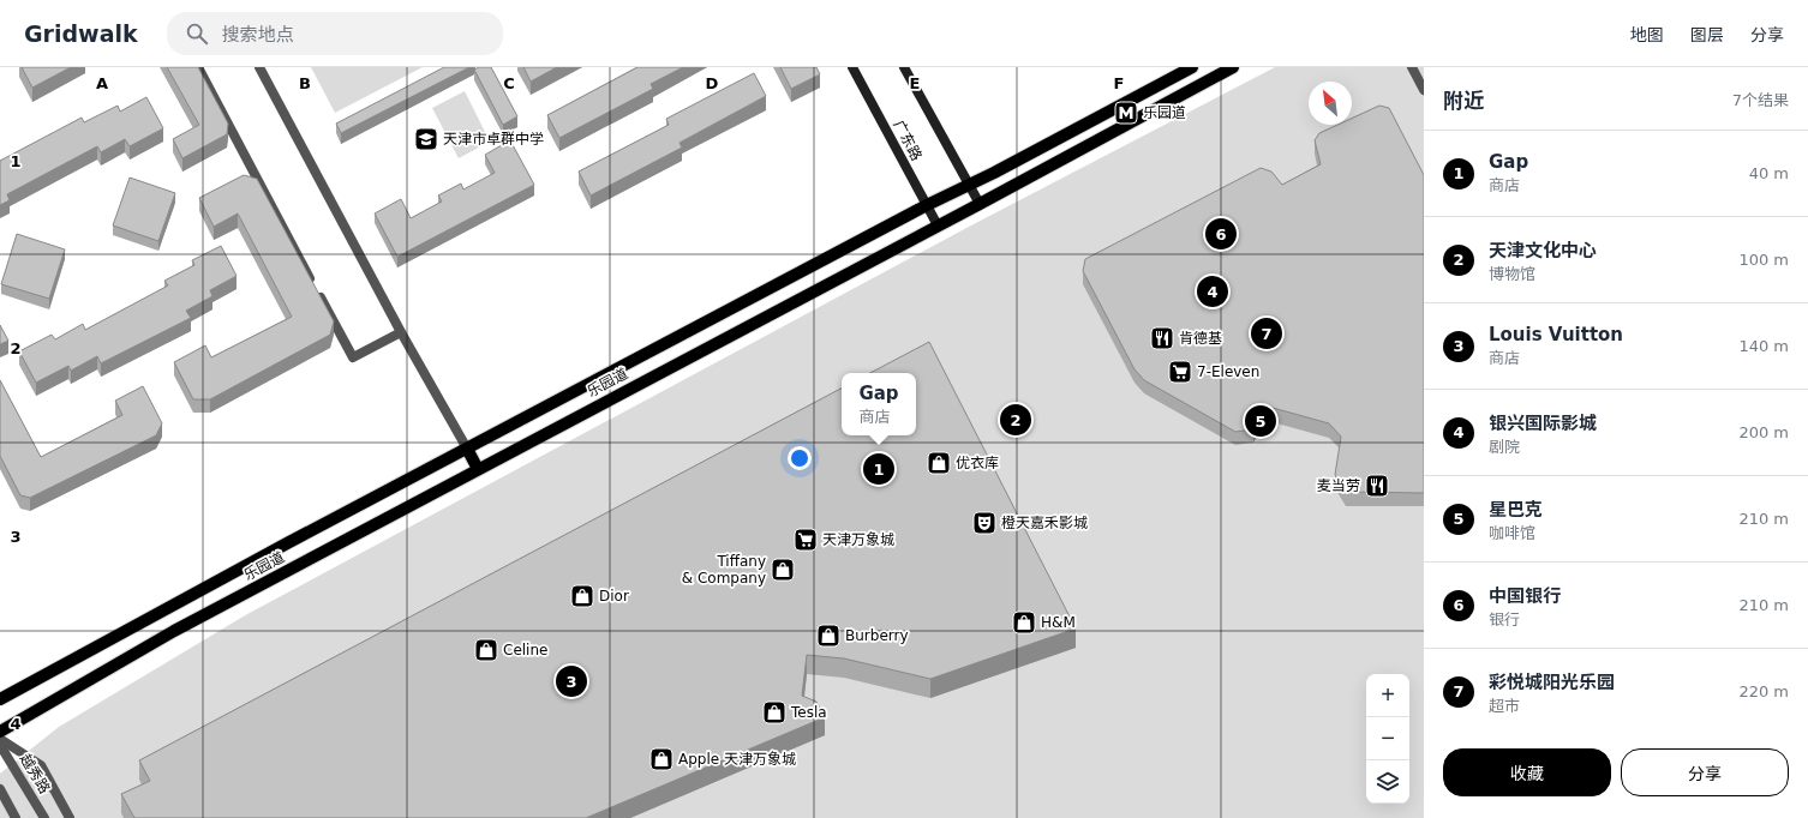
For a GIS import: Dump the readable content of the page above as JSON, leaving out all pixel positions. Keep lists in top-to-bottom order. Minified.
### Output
{"streets":{"main road":["广东路","乐园道"],"street":["越秀路"]},"crossings":[["广东路","乐园道"]],"places":{"metro station":["乐园道"],"school or university":["天津市卓群中学"],"restaurant":["肯德基","麦当劳"],"supermarket":["7-Eleven","天津万象城"],"shop":["优衣库","Tiffany & Company","Dior","H&M","Burberry","Celine","Tesla","Apple 天津万象城"],"theatre":["橙天嘉禾影城"]},"north":"top left","page":{"header":"Gridwalk","search":"搜索地点","nav":["地图","图层","分享"],"heading":["附近","7个结果"],"list":[{"mark":"1","name":"Gap","note":"商店","value":"40 m"},{"mark":"2","name":"天津文化中心","note":"博物馆","value":"100 m"},{"mark":"3","name":"Louis Vuitton","note":"商店","value":"140 m"},{"mark":"4","name":"银兴国际影城","note":"剧院","value":"200 m"},{"mark":"5","name":"星巴克","note":"咖啡馆","value":"210 m"},{"mark":"6","name":"中国银行","note":"银行","value":"210 m"},{"mark":"7","name":"彩悦城阳光乐园","note":"超市","value":"220 m"}],"pins":["6","4","7","2","5","1","3"],"popup":["Gap","商店"],"map_buttons":["+","−"],"buttons":["收藏","分享"]},"grid":{"columns":["A","B","C","D","E","F"],"rows":["1","2","3","4"]}}
